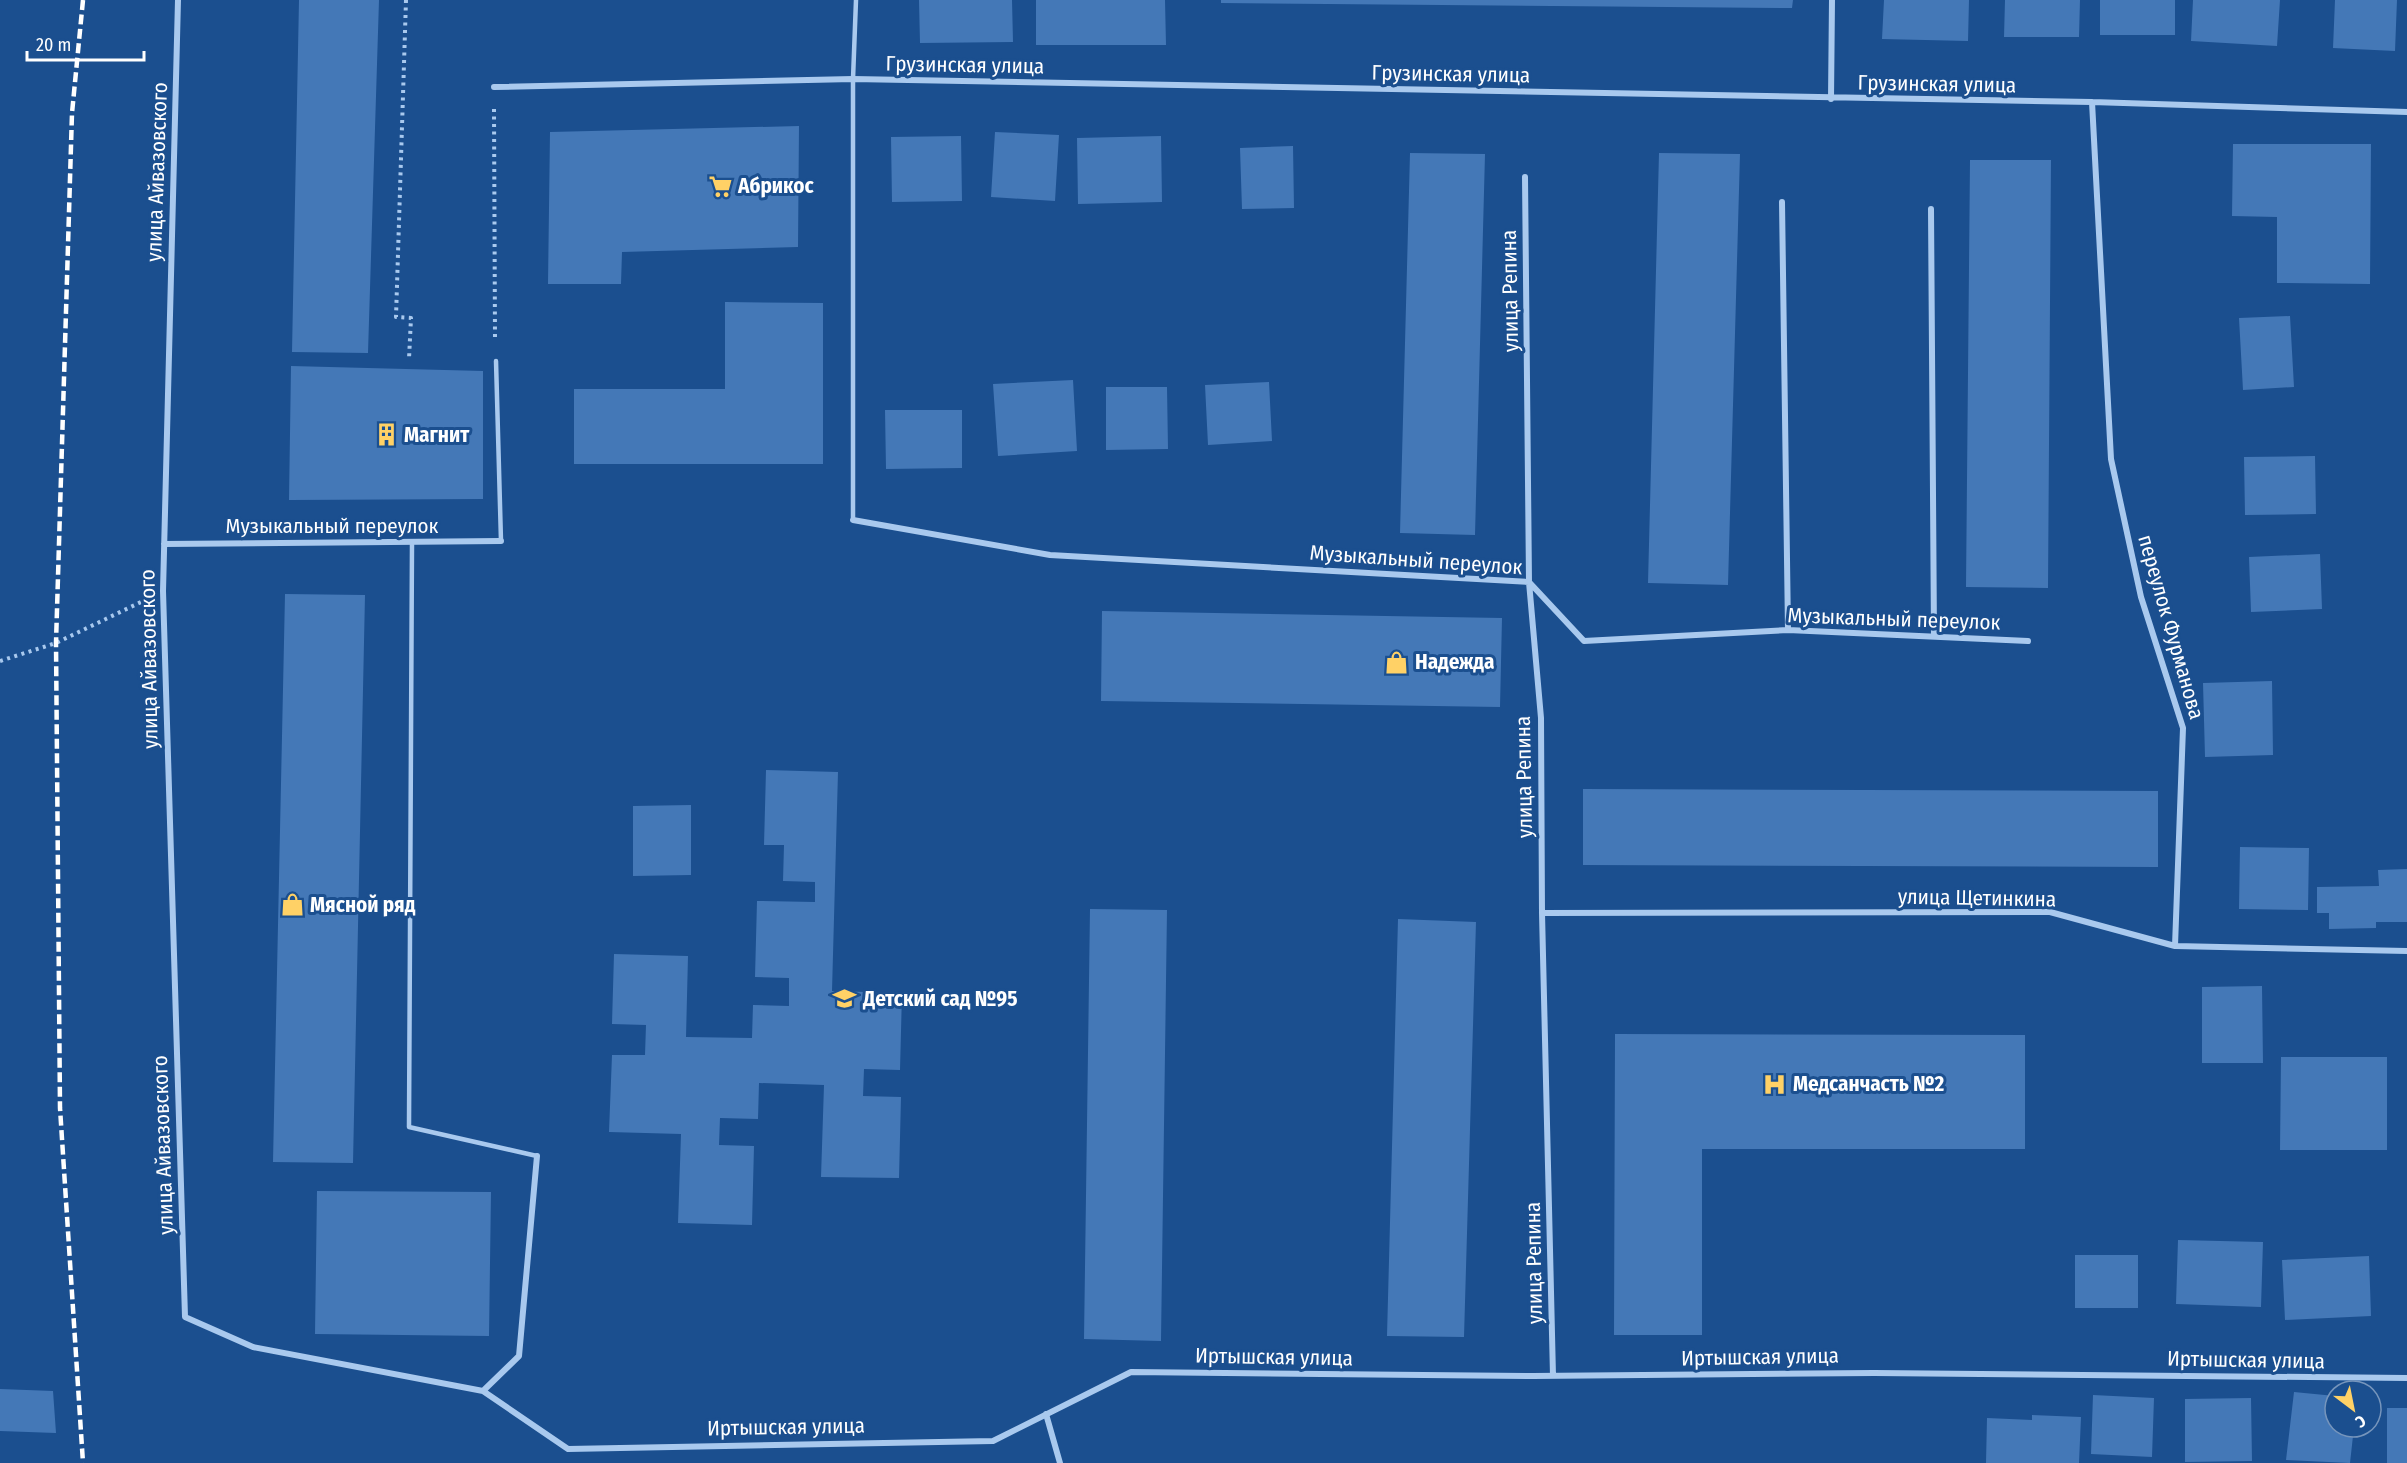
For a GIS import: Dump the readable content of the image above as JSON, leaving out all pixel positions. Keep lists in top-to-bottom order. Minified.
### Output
{"streets":{"street":["Грузинская улица","улица Айвазовского","улица Репина","Музыкальный переулок","переулок Фурманова","улица Щетинкина","Иртышская улица"]},"crossings":[["Грузинская улица","переулок Фурманова"],["улица Айвазовского","Музыкальный переулок"],["улица Айвазовского","Иртышская улица"],["улица Репина","Музыкальный переулок"],["улица Репина","улица Щетинкина"],["улица Репина","Иртышская улица"],["переулок Фурманова","улица Щетинкина"]],"places":{"supermarket":["Абрикос"],"building":["Магнит"],"shop":["Надежда","Мясной ряд"],"school or university":["Детский сад №95"],"hospital":["Медсанчасть №2"]},"scale_bar":"20 m","north":"bottom right"}
